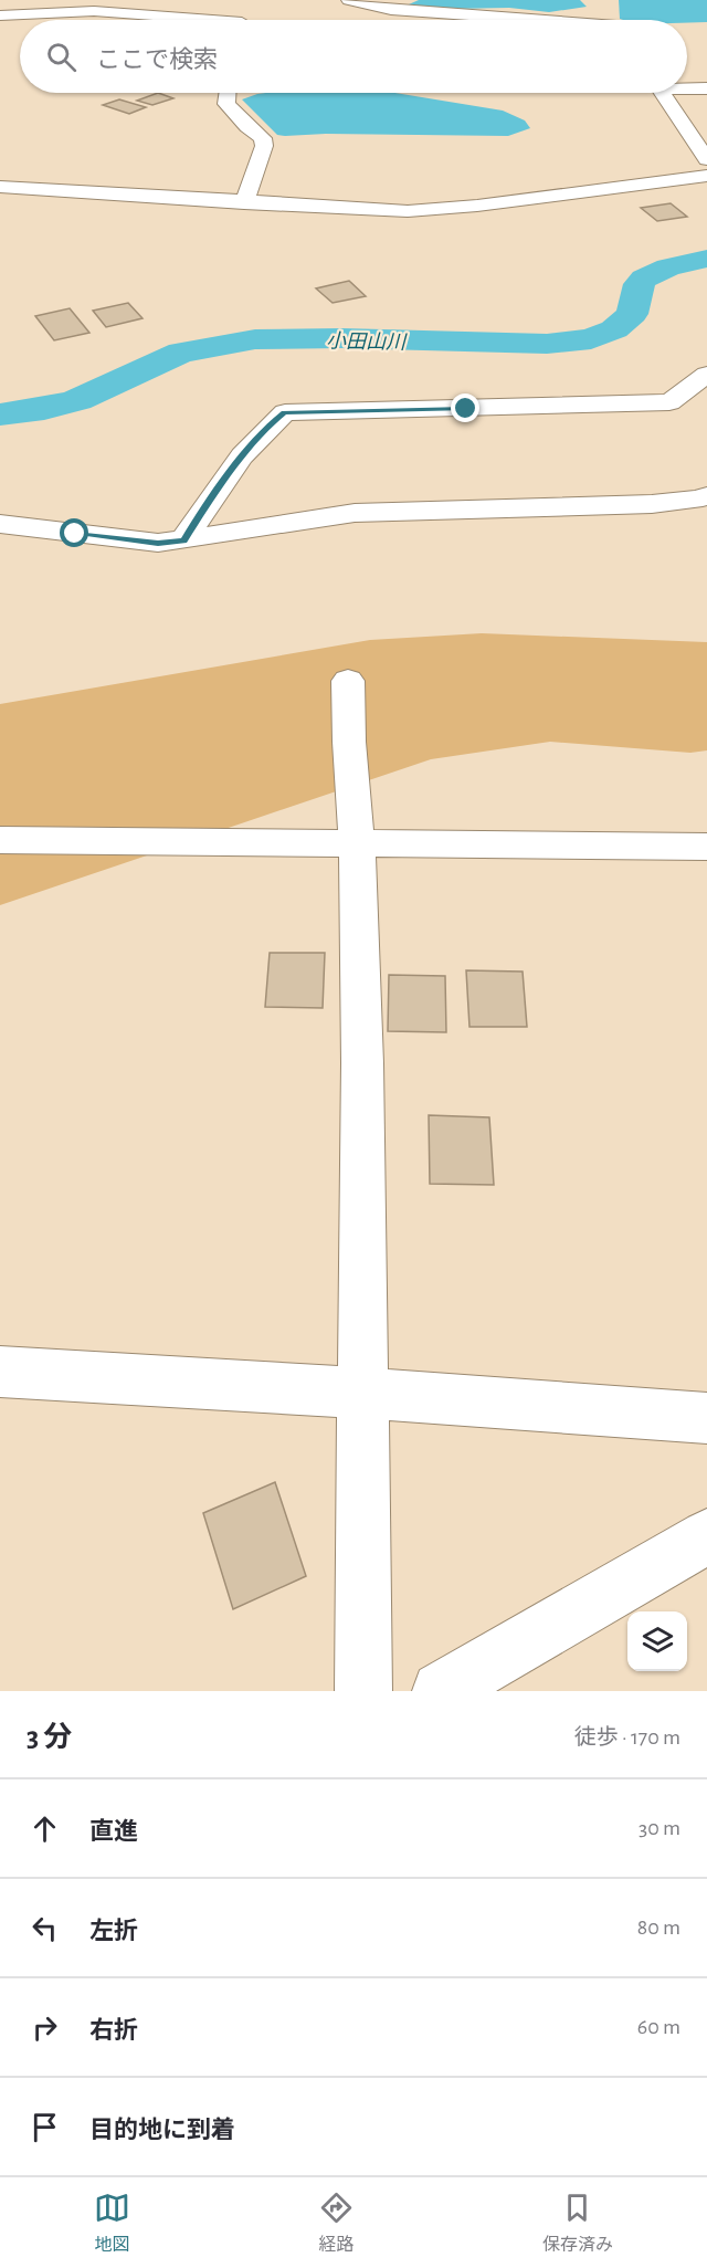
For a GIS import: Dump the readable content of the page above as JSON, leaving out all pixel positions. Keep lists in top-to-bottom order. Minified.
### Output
{"water":["小田山川"],"page":{"search":"ここで検索","heading":["3 分","徒歩 · 170 m"],"list":[["直進","30 m"],["左折","80 m"],["右折","60 m"],"目的地に到着"],"nav":["地図","経路","保存済み"]}}
